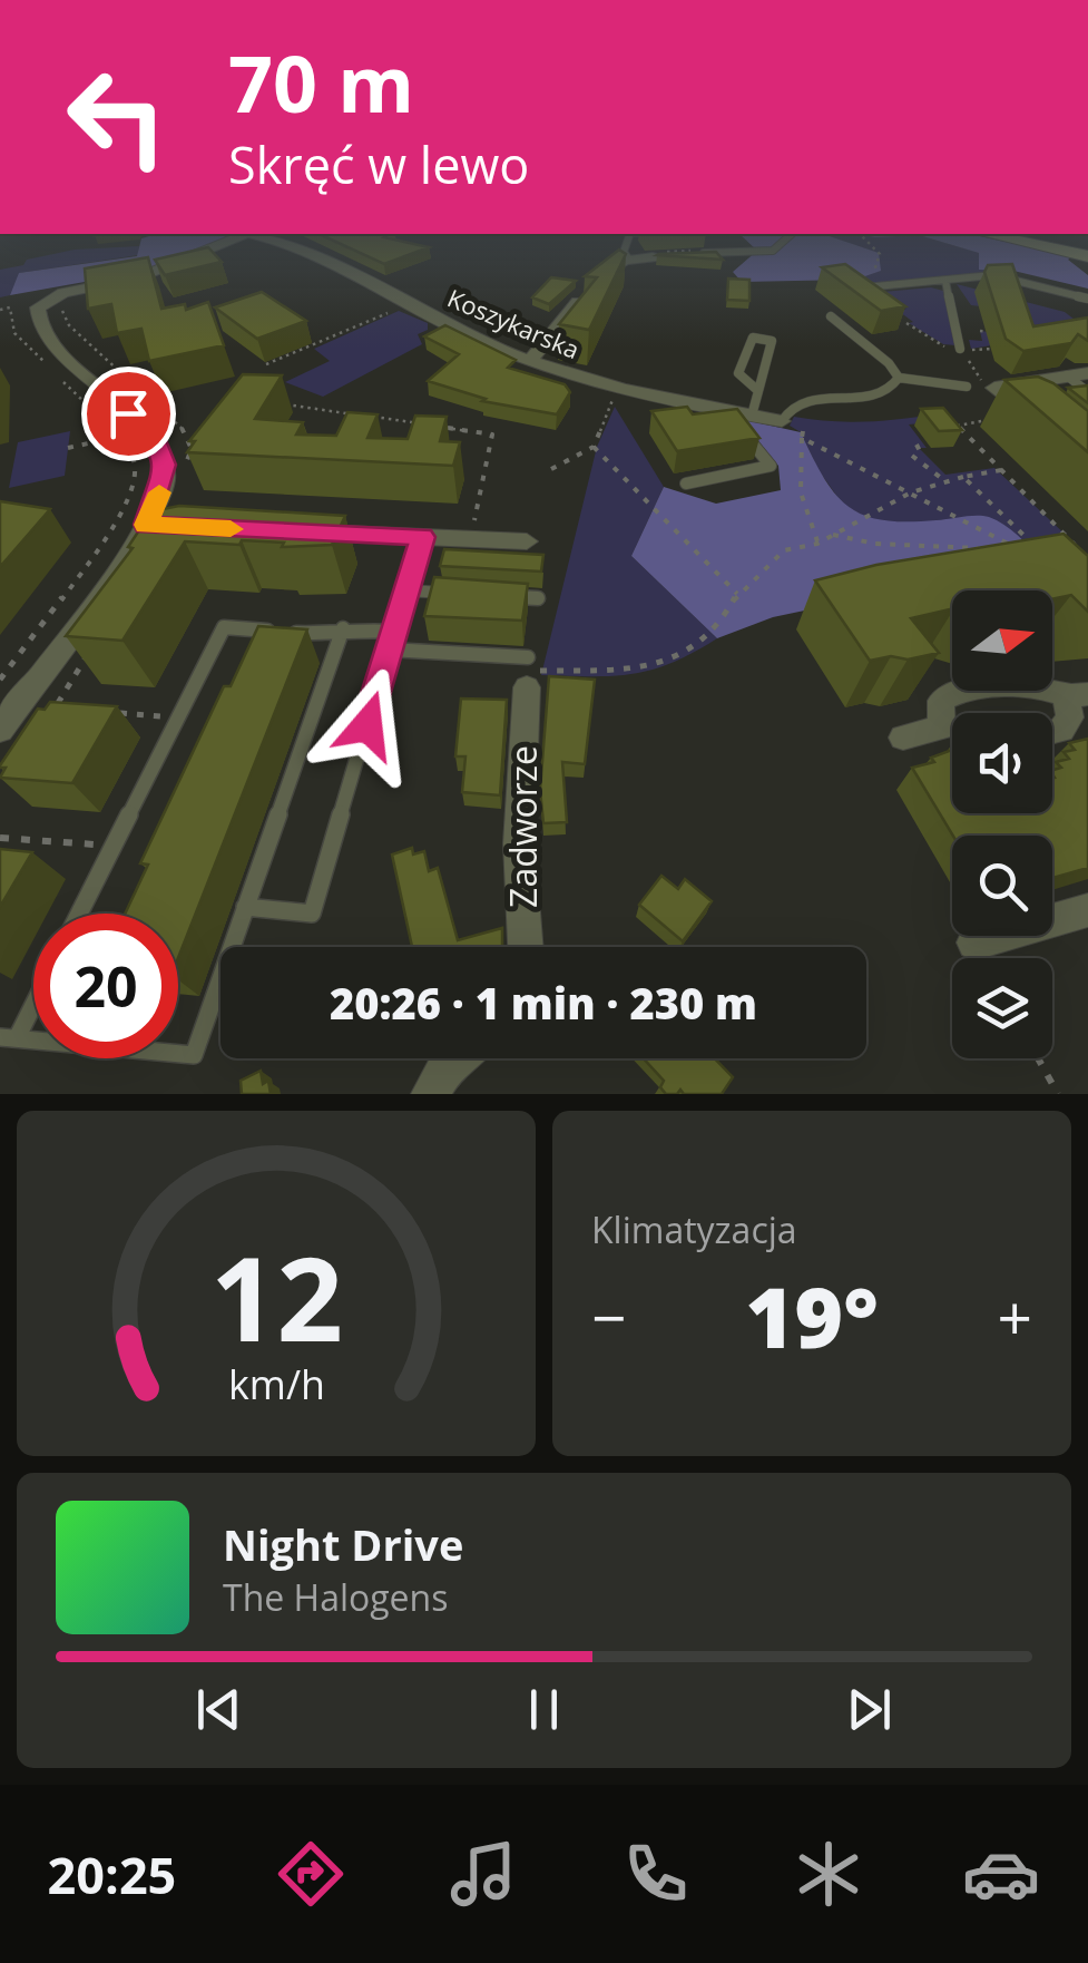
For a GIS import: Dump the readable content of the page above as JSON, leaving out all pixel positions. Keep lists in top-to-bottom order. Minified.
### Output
{"streets":{"street":["Koszykarska","Zadworze"]},"north":"right","page":{"turn":["70 m","Skręć w lewo"],"limit":"20","trip":"20:26 · 1 min · 230 m","tile":"Klimatyzacja","heat":["−","19°","+"],"song":["Night Drive","The Halogens"],"tabs":"20:25","gauge":["12","km/h"]}}
